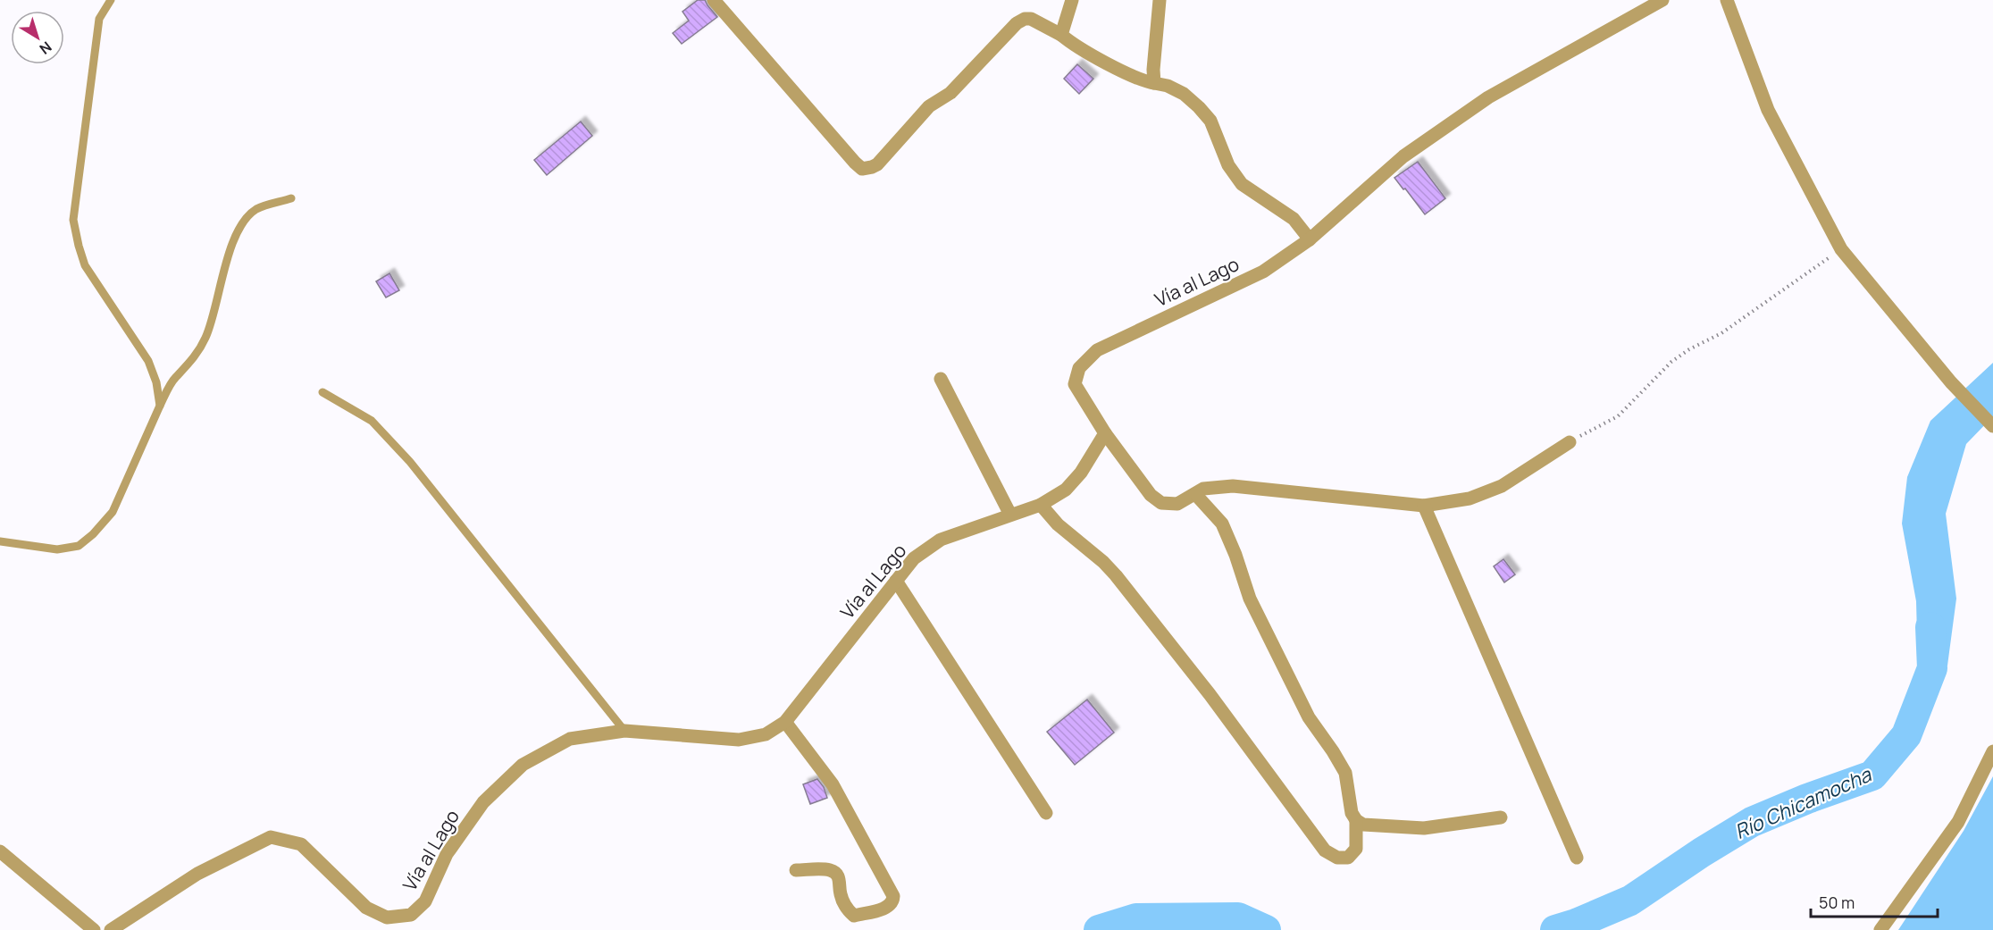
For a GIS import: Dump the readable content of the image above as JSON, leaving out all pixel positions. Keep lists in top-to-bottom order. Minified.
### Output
{"streets":{"street":["Vía al Lago"]},"water":["Río Chicamocha"],"scale_bar":"50 m","north":"bottom right"}
